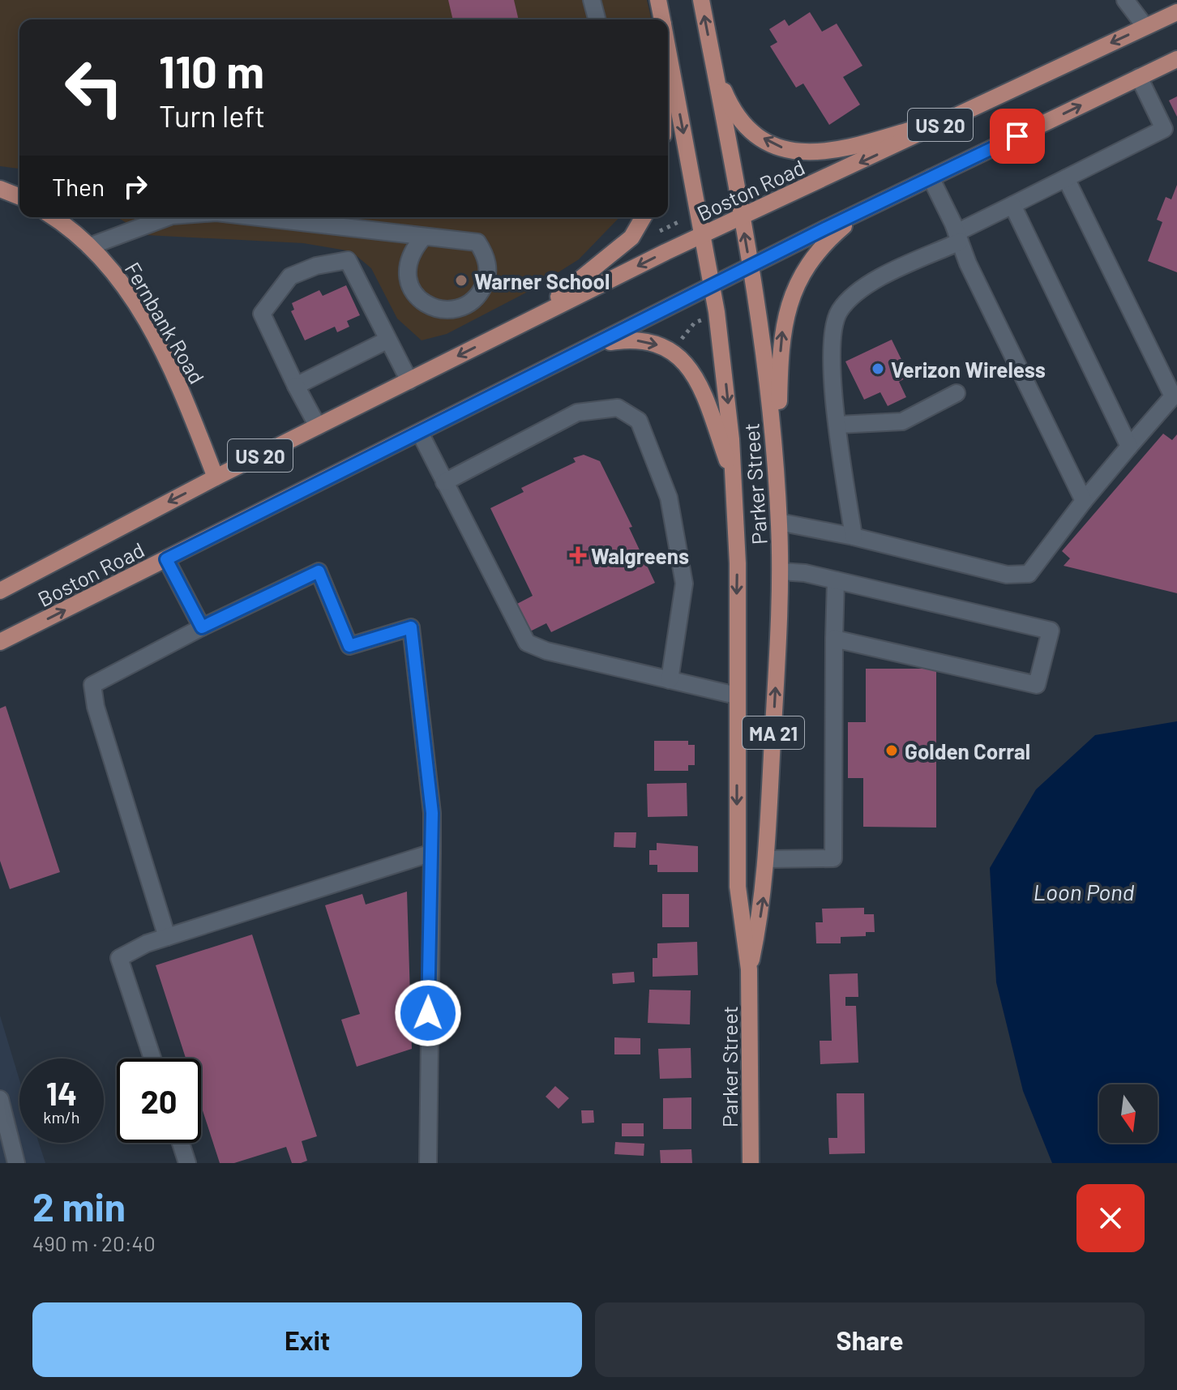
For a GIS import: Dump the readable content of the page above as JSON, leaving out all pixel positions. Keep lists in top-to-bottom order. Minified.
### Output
{"streets":{"main road":["US 20","Boston Road","Fernbank Road","Parker Street","MA 21"]},"crossings":[["Boston Road","Fernbank Road"],["Boston Road","Parker Street"]],"water":["Loon Pond"],"places":{"other":["Warner School","Verizon Wireless","Golden Corral"],"health":["Walgreens"]},"north":"bottom","page":{"turn":["110 m","Turn left"],"then":"Then","speed":"14 km/h","limit":"20","heading":["2 min","490 m · 20:40"],"buttons":["Exit","Share"]}}
